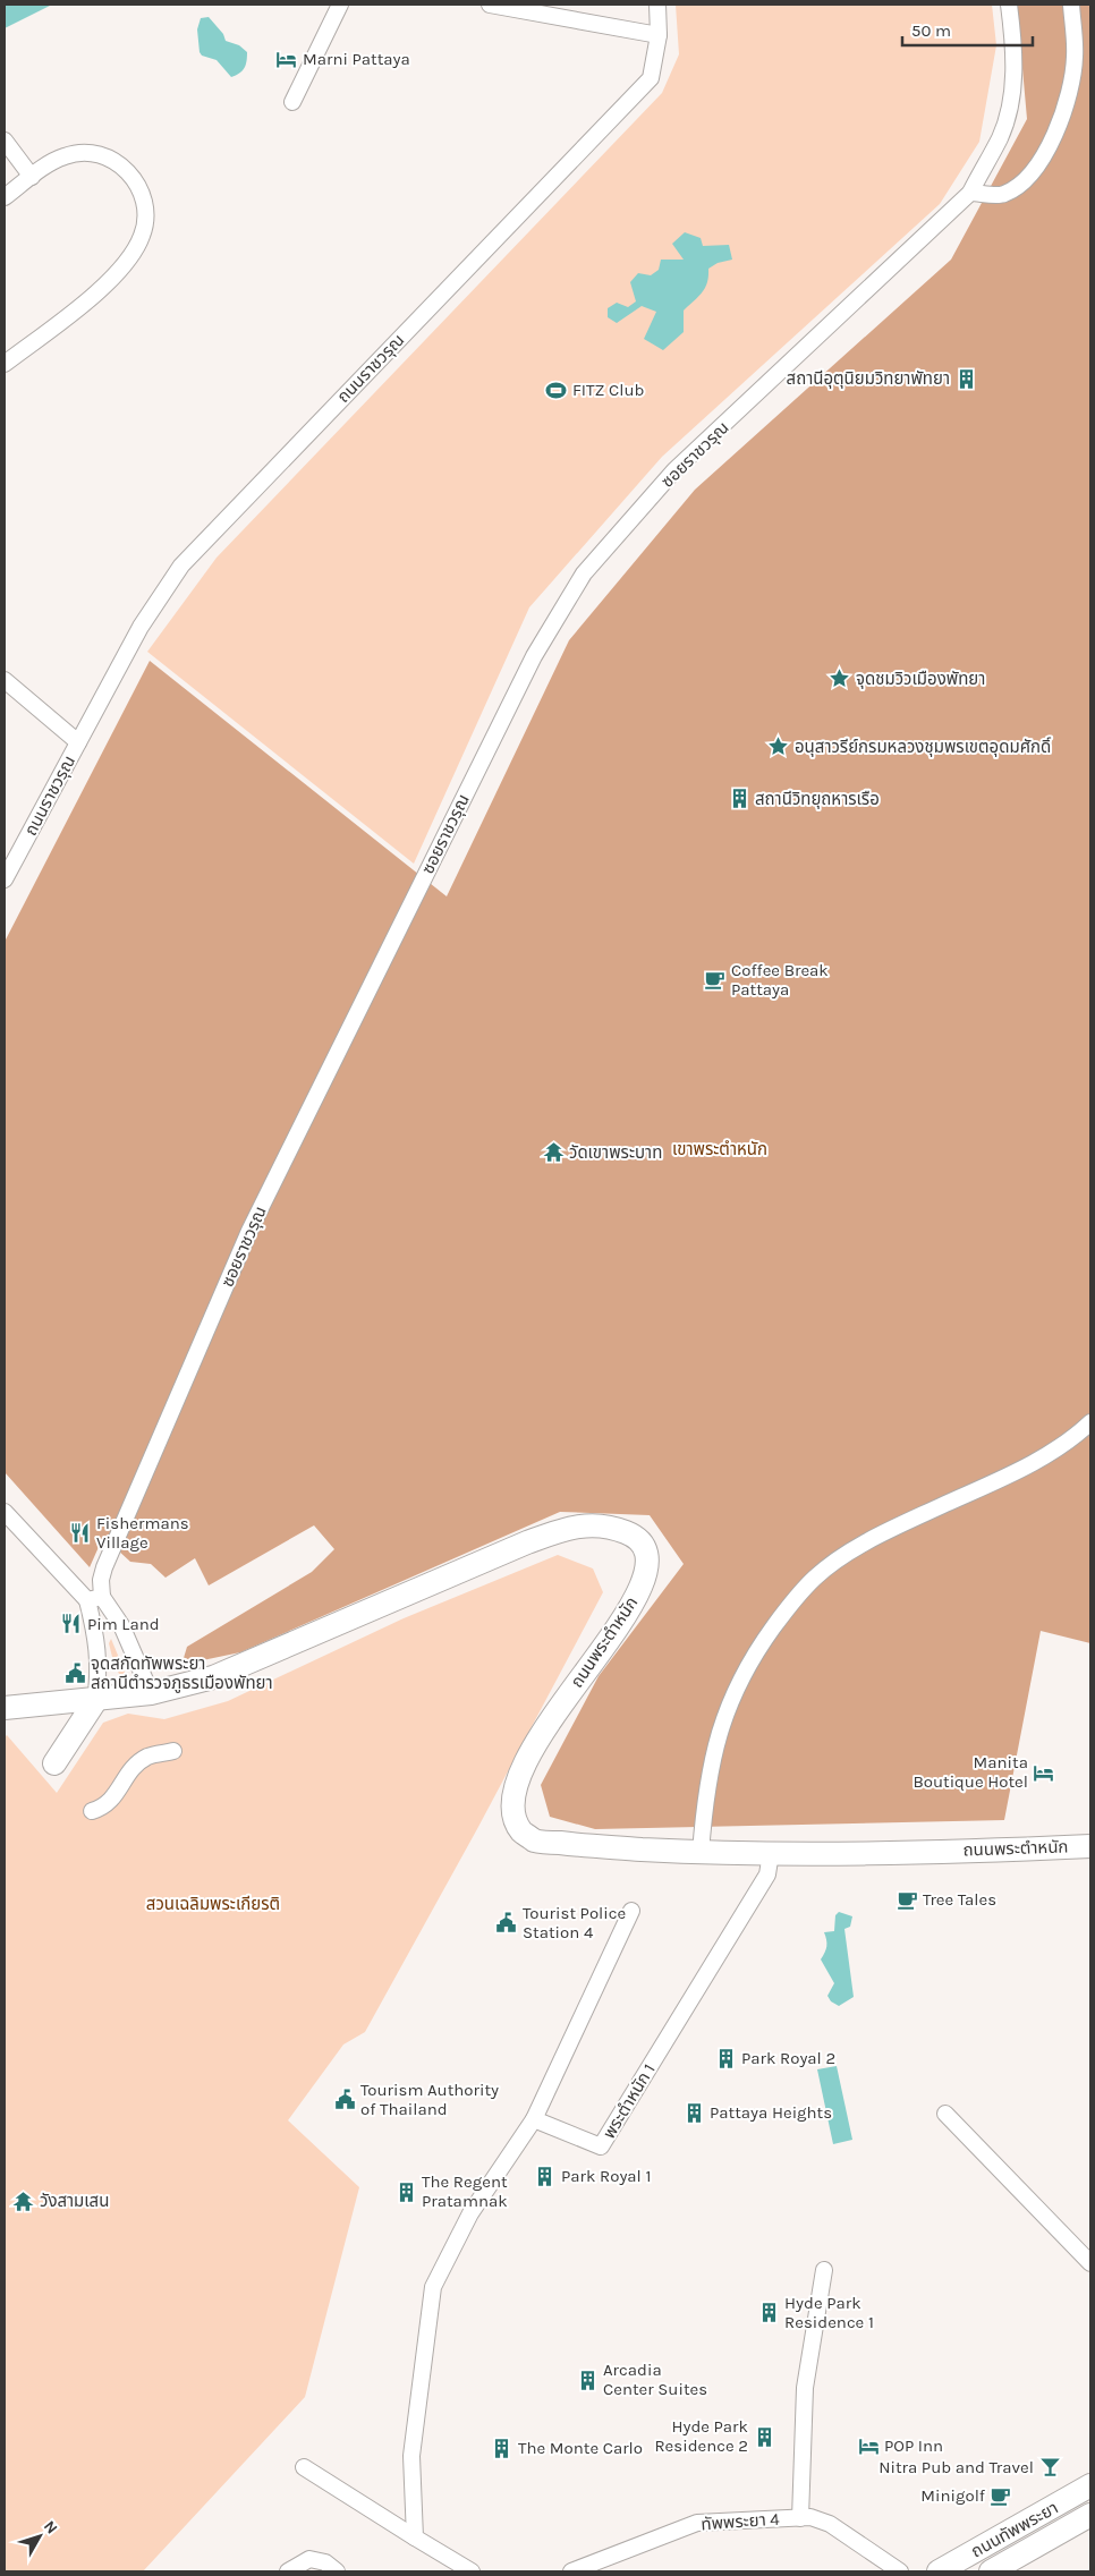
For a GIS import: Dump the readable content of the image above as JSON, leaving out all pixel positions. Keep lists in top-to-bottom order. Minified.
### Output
{"streets":{"street":["ถนนราชวรุณ","ซอยราชวรุณ","ถนนพระตำหนัก","พระตำหนัก 1","ทัพพระยา 4","ถนนทัพพระยา"]},"crossings":[["ถนนพระตำหนัก","พระตำหนัก 1"]],"parks":["เขาพระตำหนัก","สวนเฉลิมพระเกียรติ"],"places":{"hotel":["Marni Pattaya","Manita Boutique Hotel","POP Inn"],"building":["สถานีอุตุนิยมวิทยาพัทยา","สถานีวิทยุถหารเรือ","Park Royal 2","Pattaya Heights","Park Royal 1","The Regent Pratamnak","Hyde Park Residence 1","Arcadia Center Suites","Hyde Park Residence 2","The Monte Carlo"],"sports":["FITZ Club"],"place":["จุดชมวิวเมืองพัทยา","อนุสาวรีย์กรมหลวงชุมพรเขตอุดมศักดิ์"],"cafe":["Coffee Break Pattaya","Tree Tales","Minigolf"],"temple":["วัดเขาพระบาท","วังสามเสน"],"restaurant":["Fishermans Village","Pim Land"],"public building":["จุดสกัดทัพพระยา สถานีตำรวจภูธรเมืองพัทยา","Tourist Police Station 4","Tourism Authority of Thailand"],"bar":["Nitra Pub and Travel"]},"scale_bar":"50 m","north":"top right"}
